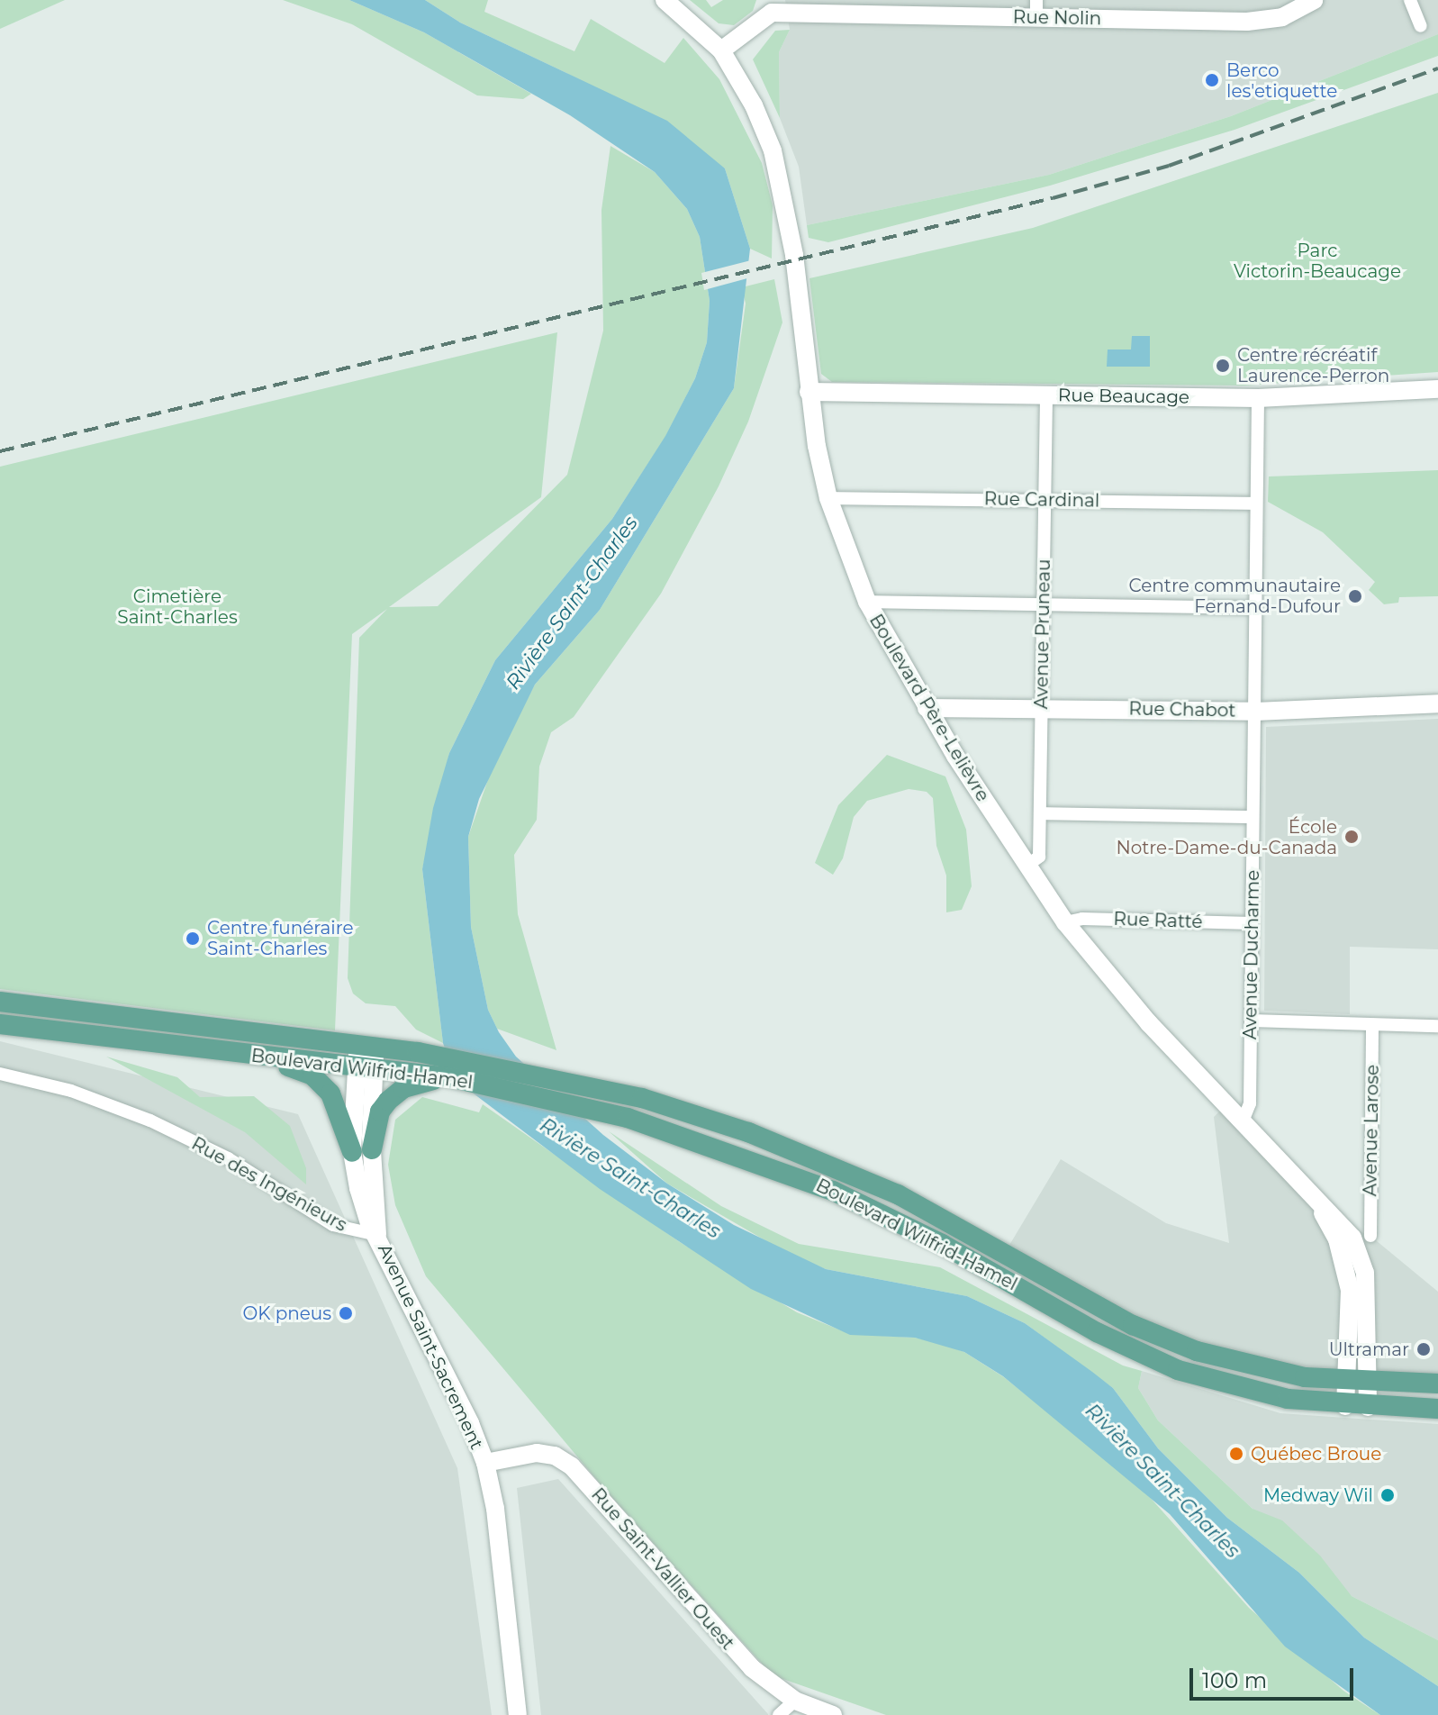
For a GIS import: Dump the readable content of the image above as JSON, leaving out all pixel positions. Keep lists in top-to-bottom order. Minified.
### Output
{"streets":{"main road":["Rue Nolin","Rue Beaucage","Boulevard Père-Lelièvre","Rue Chabot","Boulevard Wilfrid-Hamel","Avenue Saint-Sacrement","Rue Saint-Vallier Ouest"],"street":["Rue Cardinal","Avenue Pruneau","Rue Ratté","Avenue Ducharme","Avenue Larose","Rue des Ingénieurs"]},"crossings":[["Rue Nolin","Boulevard Père-Lelièvre"],["Rue Beaucage","Avenue Pruneau"],["Rue Beaucage","Boulevard Père-Lelièvre"],["Rue Beaucage","Avenue Ducharme"],["Rue Cardinal","Avenue Pruneau"],["Rue Cardinal","Boulevard Père-Lelièvre"],["Rue Cardinal","Avenue Ducharme"],["Avenue Pruneau","Boulevard Père-Lelièvre"],["Avenue Pruneau","Rue Chabot"],["Boulevard Père-Lelièvre","Rue Chabot"],["Boulevard Père-Lelièvre","Rue Ratté"],["Boulevard Père-Lelièvre","Avenue Ducharme"],["Boulevard Père-Lelièvre","Boulevard Wilfrid-Hamel"],["Rue Chabot","Avenue Ducharme"],["Rue Ratté","Avenue Ducharme"],["Boulevard Wilfrid-Hamel","Avenue Saint-Sacrement"],["Rue des Ingénieurs","Avenue Saint-Sacrement"],["Avenue Saint-Sacrement","Rue Saint-Vallier Ouest"]],"water":["Rivière Saint-Charles"],"parks":["Parc Victorin-Beaucage","Cimetière Saint-Charles"],"places":["Berco les'etiquette","Centre récréatif Laurence-Perron","Centre communautaire Fernand-Dufour","École Notre-Dame-du-Canada","Centre funéraire Saint-Charles","OK pneus","Ultramar","Québec Broue","Medway Wil"],"scale_bar":"100 m"}
